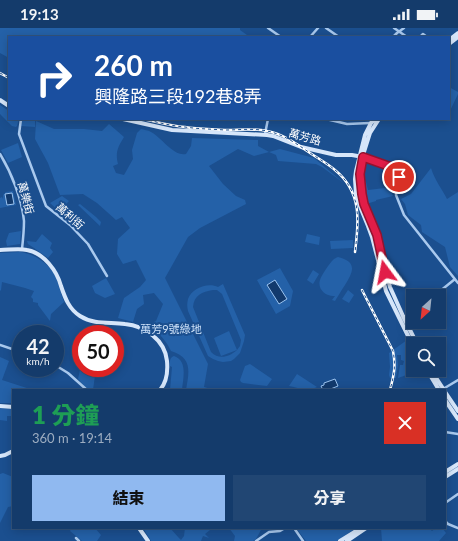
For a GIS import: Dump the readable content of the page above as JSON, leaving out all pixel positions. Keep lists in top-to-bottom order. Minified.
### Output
{"streets":{"street":["萬芳路","萬樂街","萬利街"]},"parks":["萬芳9號綠地"],"north":"bottom left","page":{"status":"19:13","turn":["260 m","興隆路三段192巷8弄"],"speed":"42 km/h","limit":"50","heading":["1 分鐘","360 m · 19:14"],"buttons":["結束","分享"]}}
